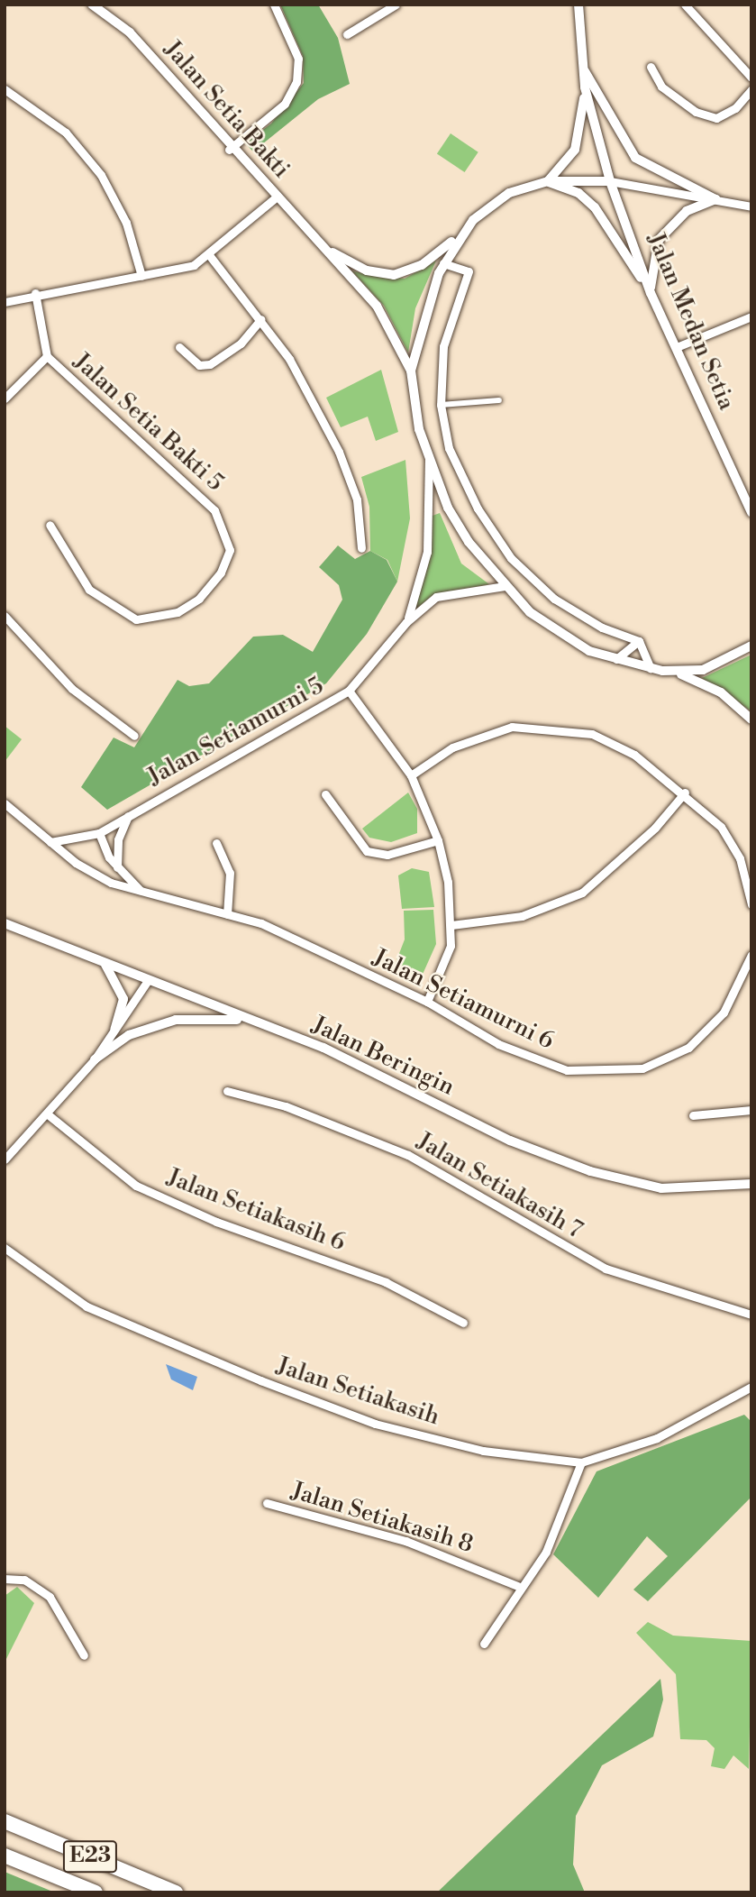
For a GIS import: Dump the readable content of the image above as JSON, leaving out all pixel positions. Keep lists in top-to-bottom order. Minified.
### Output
{"streets":{"highway":["E23"],"street":["Jalan Setia Bakti","Jalan Medan Setia","Jalan Setia Bakti 5","Jalan Setiamurni 5","Jalan Setiamurni 6","Jalan Beringin","Jalan Setiakasih 7","Jalan Setiakasih 6","Jalan Setiakasih","Jalan Setiakasih 8"]},"crossings":[["Jalan Setia Bakti","Jalan Medan Setia"],["Jalan Setiamurni 5","Jalan Setiamurni 6"]]}
